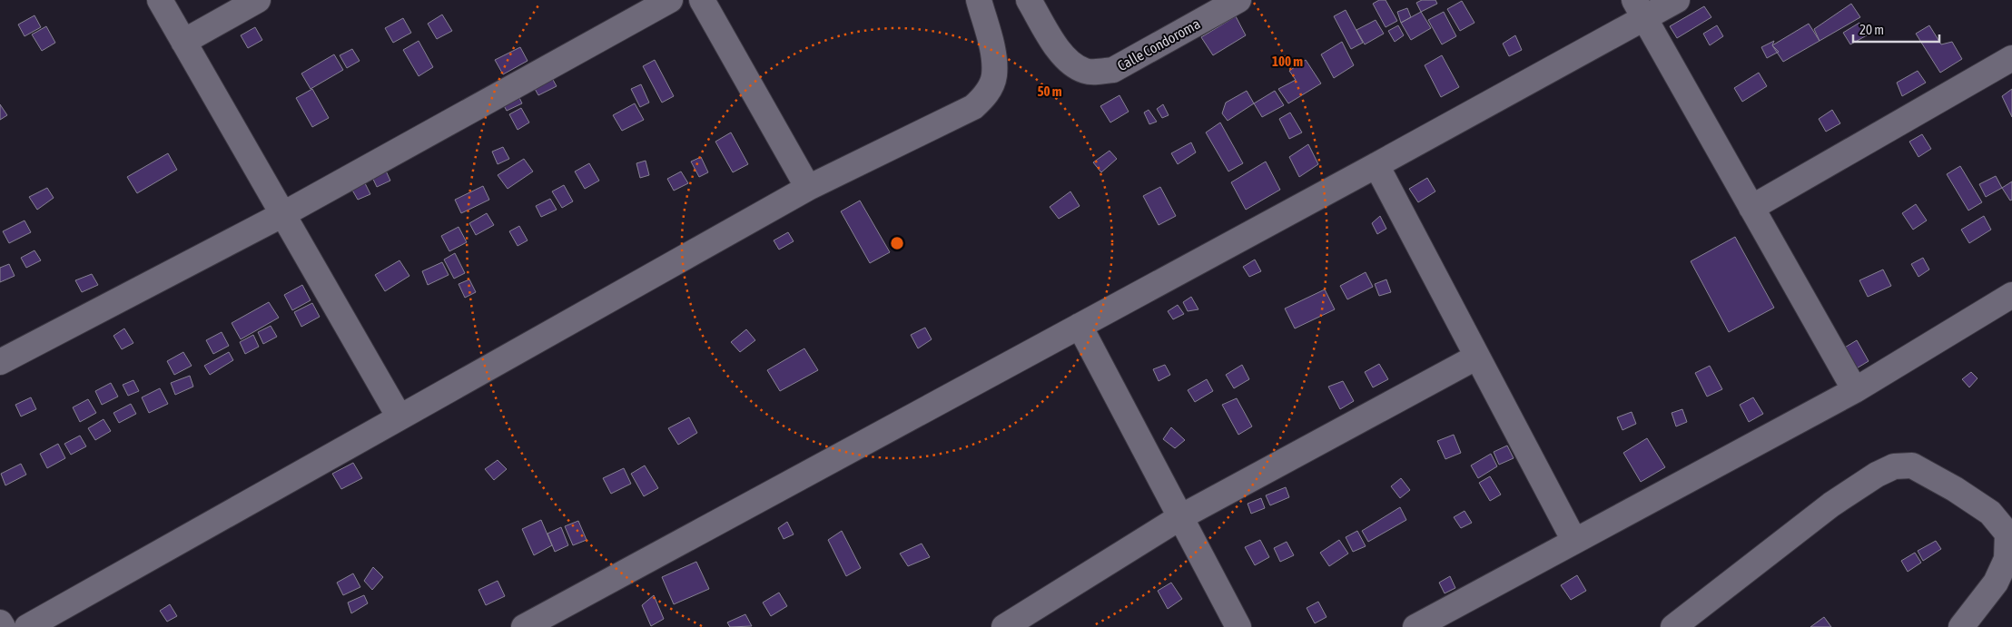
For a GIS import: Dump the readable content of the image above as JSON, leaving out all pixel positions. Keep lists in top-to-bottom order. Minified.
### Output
{"streets":{"street":["Calle Condoroma"]},"scale_bar":"20 m","rings":["100 m","50 m"]}
